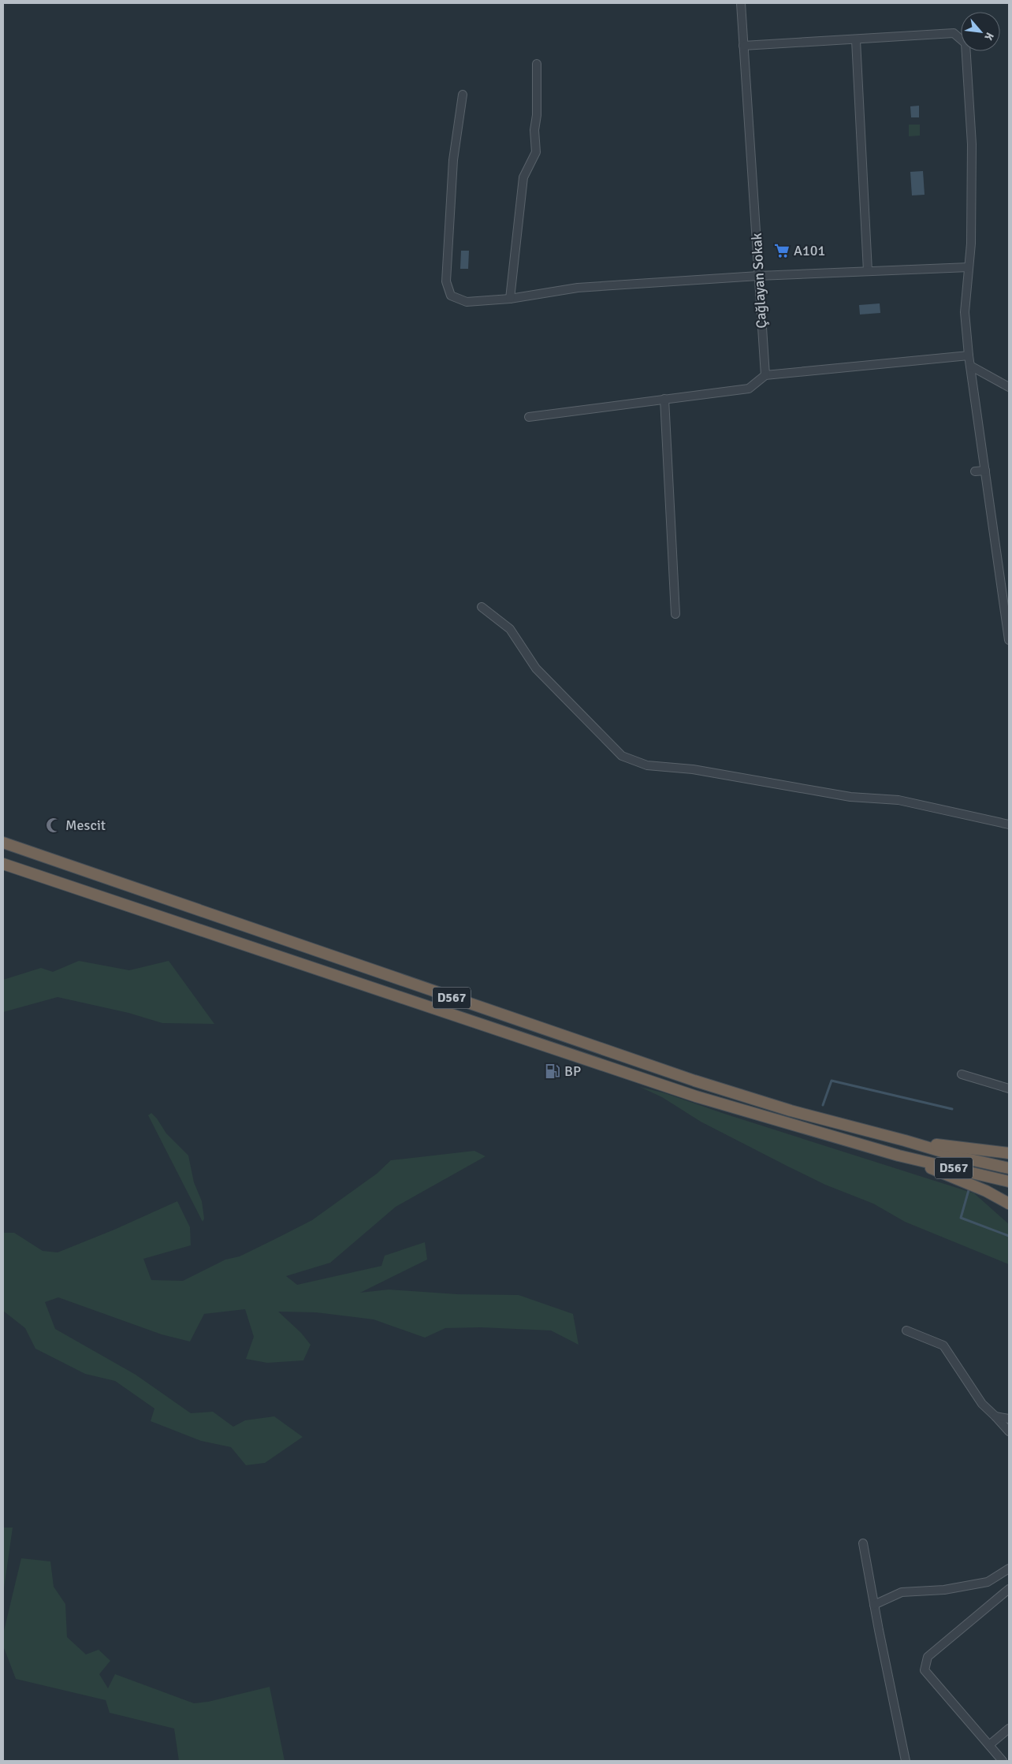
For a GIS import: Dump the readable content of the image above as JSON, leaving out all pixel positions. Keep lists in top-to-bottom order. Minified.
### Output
{"streets":{"highway":["D567"],"street":["Çağlayan Sokak"]},"places":{"supermarket":["A101"],"mosque":["Mescit"],"fuel station":["BP"]},"north":"bottom right"}
